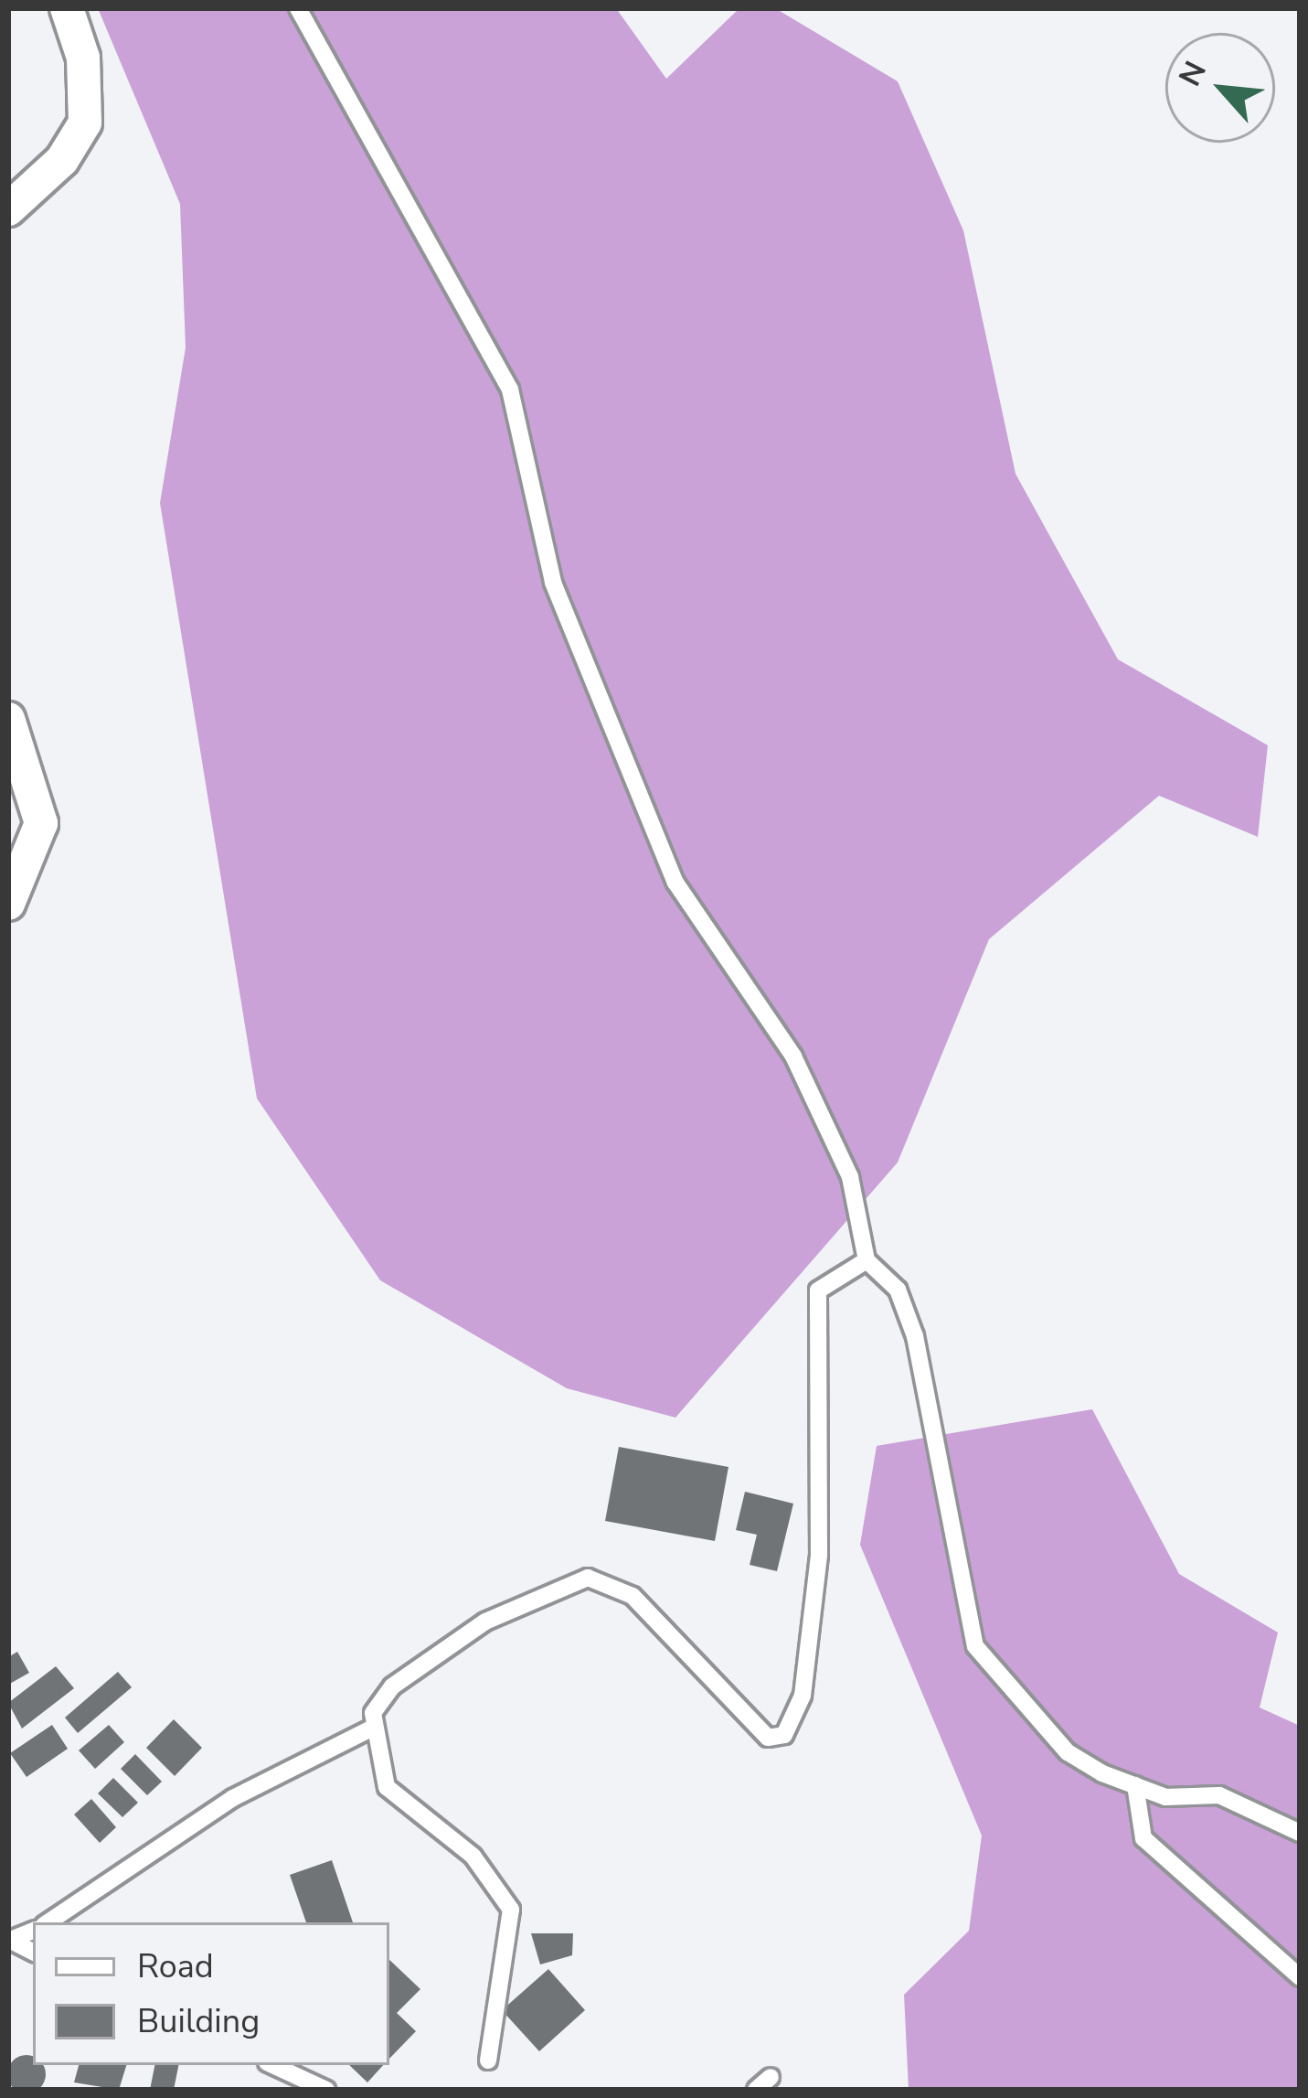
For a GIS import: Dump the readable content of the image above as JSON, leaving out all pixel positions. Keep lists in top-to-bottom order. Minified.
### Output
{"legend":["Road","Building"],"north":"top left"}
